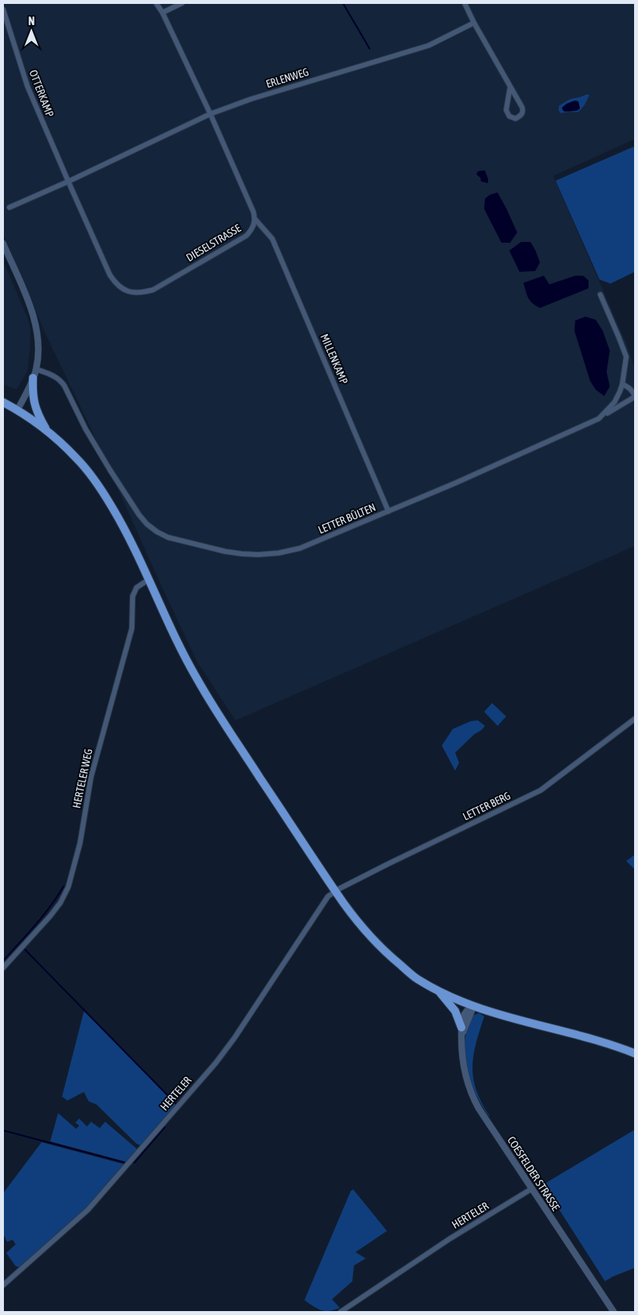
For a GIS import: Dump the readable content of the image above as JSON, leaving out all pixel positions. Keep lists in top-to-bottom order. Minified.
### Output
{"streets":{"street":["ERLENWEG","OTTERKAMP","DIESELSTRASSE","MILLENKAMP","LETTER BÜLTEN","HERTELER WEG","LETTER BERG","HERTELER","COESFELDER STRASSE"]},"crossings":[["OTTERKAMP","DIESELSTRASSE"],["DIESELSTRASSE","MILLENKAMP"],["MILLENKAMP","LETTER BÜLTEN"],["LETTER BERG","HERTELER"],["HERTELER","COESFELDER STRASSE"]],"north":"top"}
